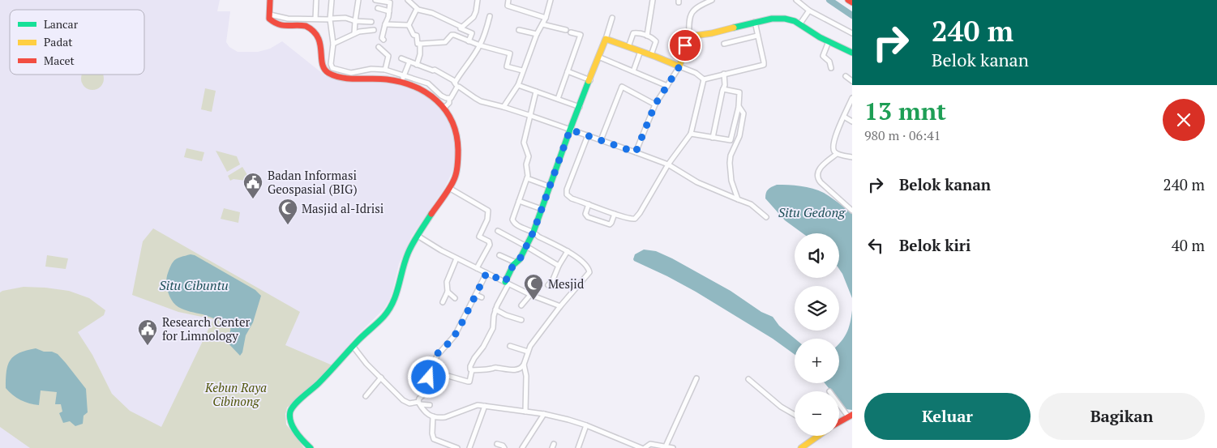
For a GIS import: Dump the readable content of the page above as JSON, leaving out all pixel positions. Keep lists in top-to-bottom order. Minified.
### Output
{"water":["Situ Gedong","Situ Cibuntu"],"parks":["Kebun Raya Cibinong"],"places":{"public building":["Badan Informasi Geospasial (BIG)","Research Center for Limnology"],"mosque":["Masjid al-Idrisi","Mesjid"]},"legend":["Lancar","Padat","Macet"],"page":{"turn":["240 m","Belok kanan"],"heading":["13 mnt","980 m · 06:41"],"list":[{"name":"Belok kanan","value":"240 m"},{"name":"Belok kiri","value":"40 m"}],"map_buttons":["+","−"],"buttons":["Keluar","Bagikan"]}}
